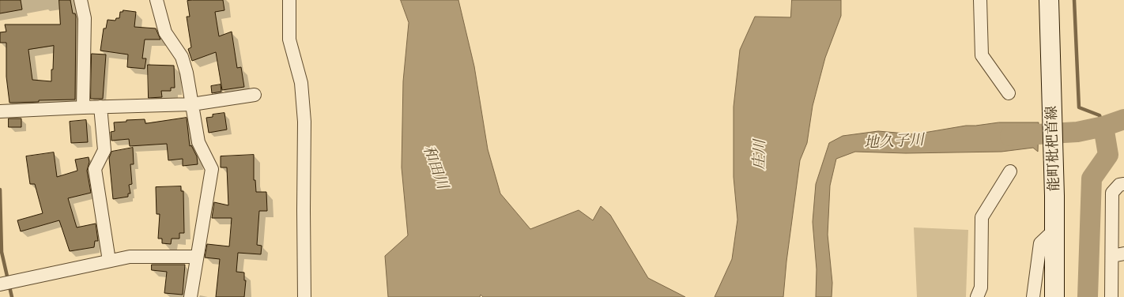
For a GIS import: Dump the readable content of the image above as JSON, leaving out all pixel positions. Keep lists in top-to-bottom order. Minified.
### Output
{"streets":{"main road":["能町枇杷首線"]},"water":["地久子川","庄川","和田川"]}
